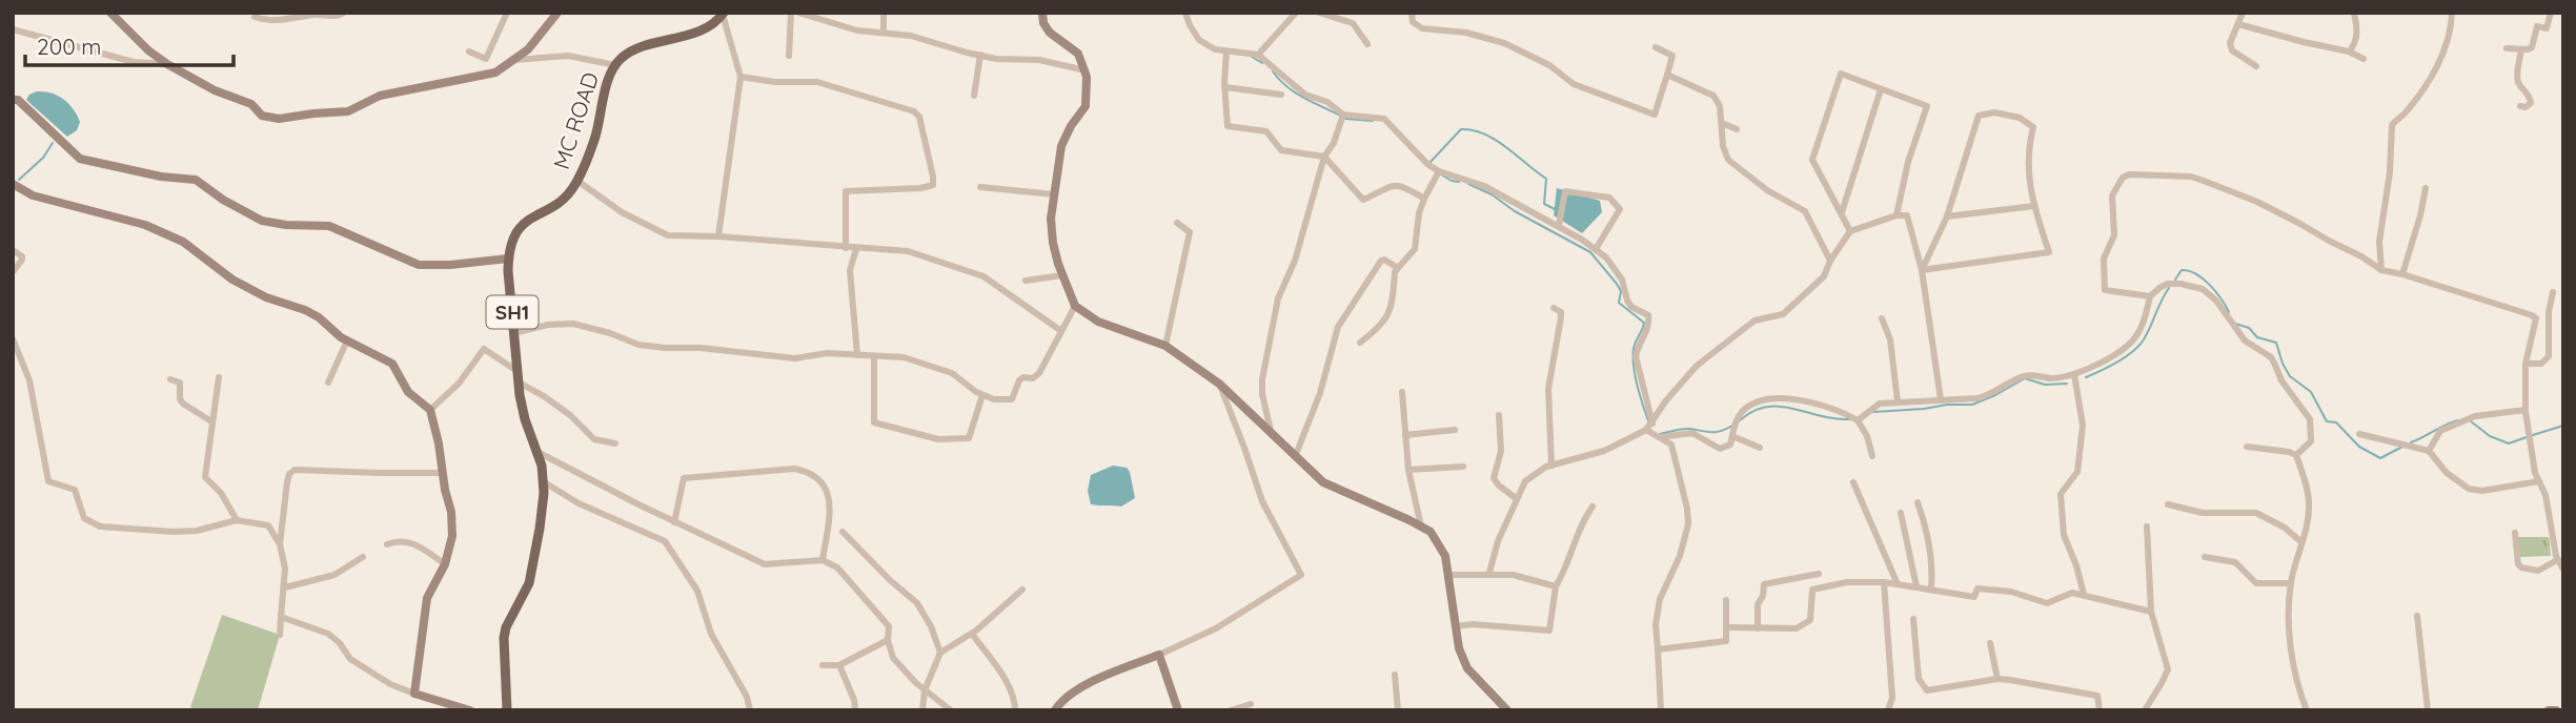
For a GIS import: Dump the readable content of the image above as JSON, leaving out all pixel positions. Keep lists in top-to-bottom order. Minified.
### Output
{"streets":{"main road":["MC ROAD","SH1"]},"scale_bar":"200 m"}
